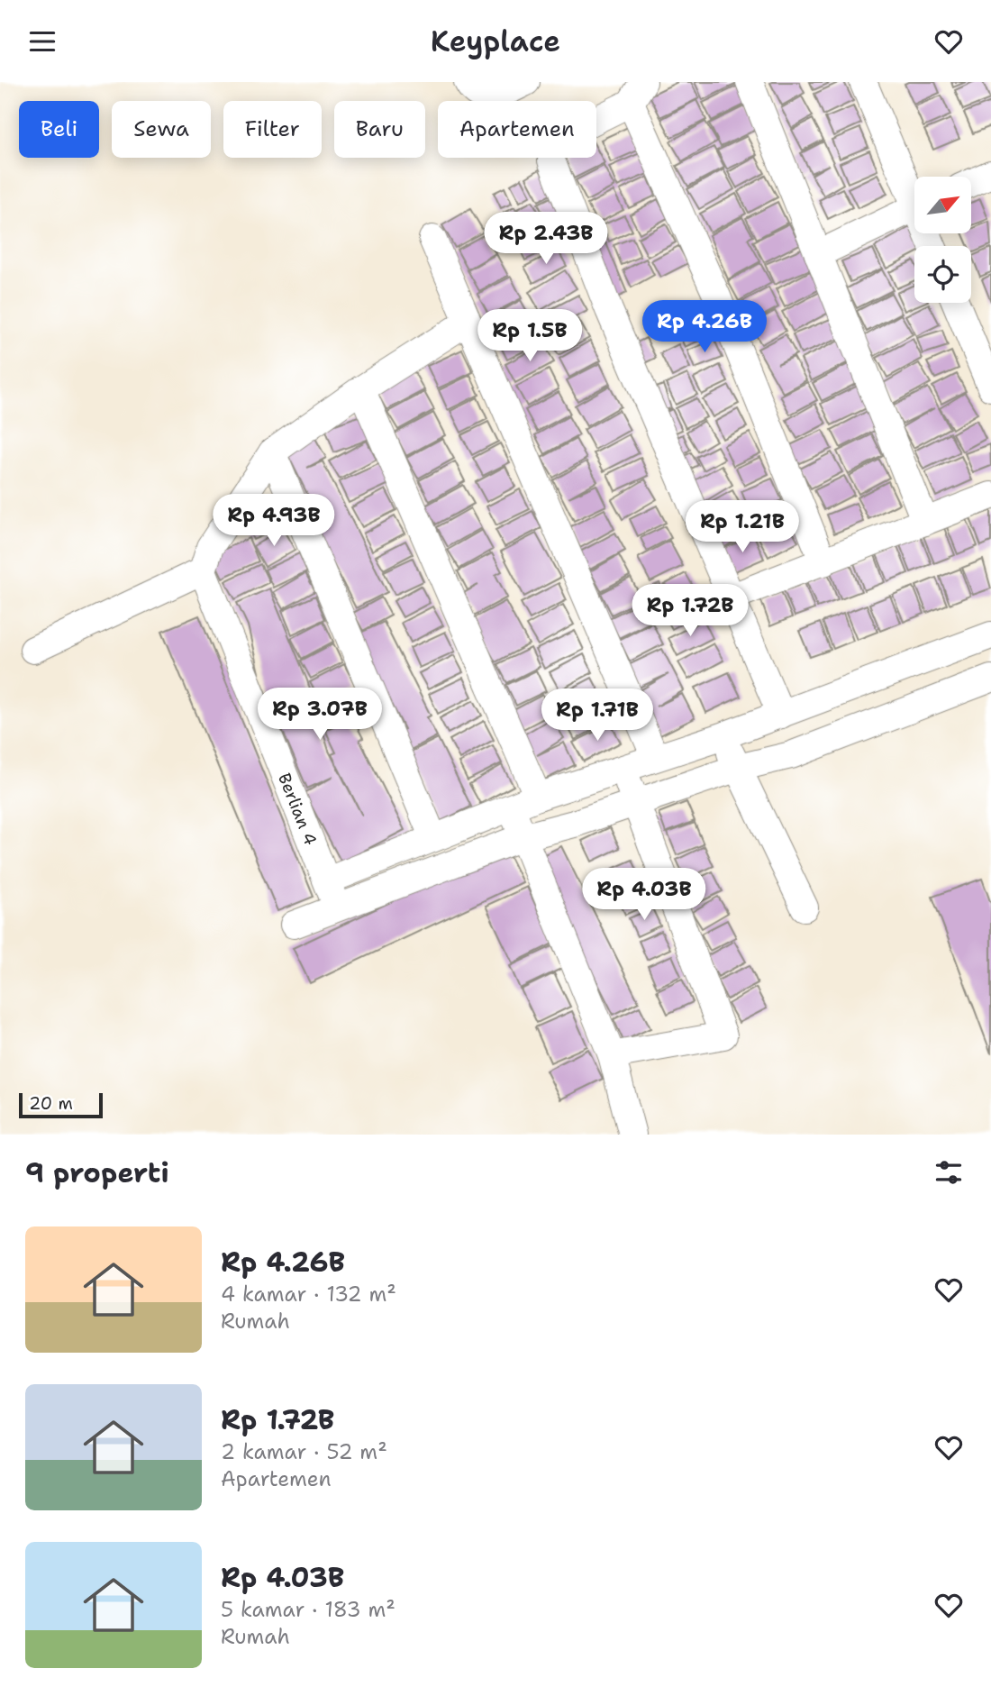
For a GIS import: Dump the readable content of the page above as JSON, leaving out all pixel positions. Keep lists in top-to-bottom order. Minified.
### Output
{"streets":{"street":["Berlian 4"]},"scale_bar":"20 m","north":"top right","page":{"header":"Keyplace","chip":["Beli","Sewa","Filter","Baru","Apartemen"],"price":["Rp 2.43B","Rp 4.26B","Rp 1.5B","Rp 4.93B","Rp 1.21B","Rp 1.72B","Rp 3.07B","Rp 1.71B","Rp 4.03B"],"scale":"20 m","heading":"9 properti","list":[{"name":"Rp 4.26B","note":"4 kamar · 132 m² · Rumah"},{"name":"Rp 1.72B","note":"2 kamar · 52 m² · Apartemen"},{"name":"Rp 4.03B","note":"5 kamar · 183 m² · Rumah"}]}}
